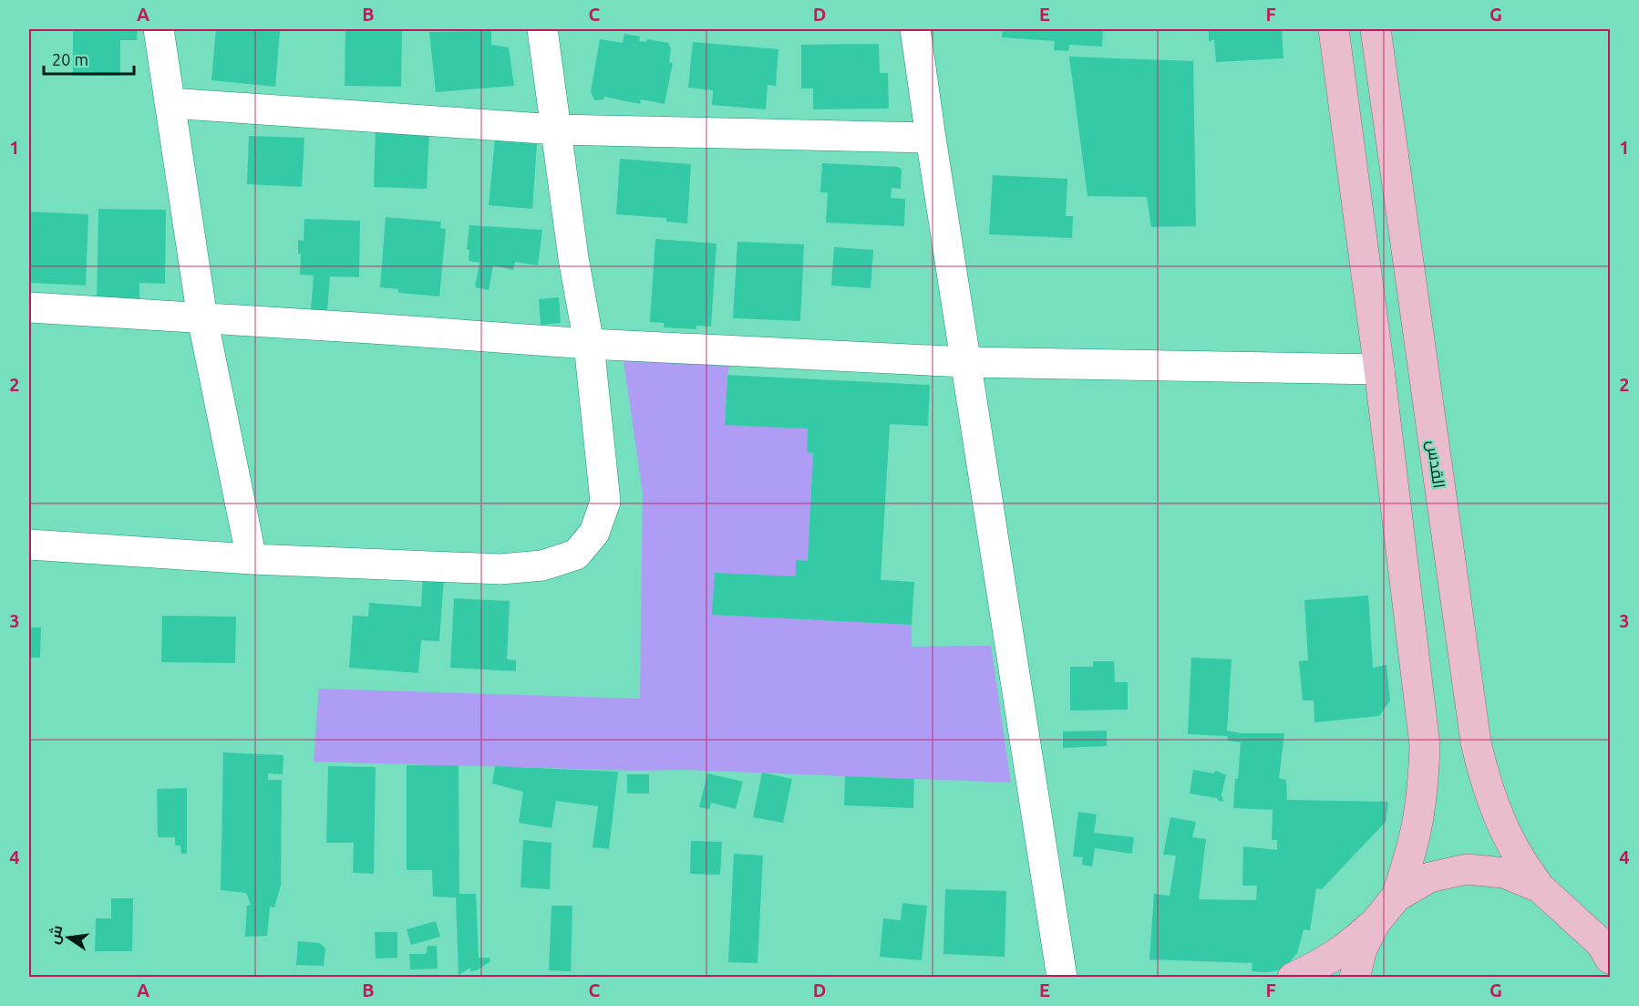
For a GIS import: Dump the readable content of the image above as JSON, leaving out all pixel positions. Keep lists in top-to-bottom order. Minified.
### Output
{"streets":{"main road":["القدس"]},"scale_bar":"20 m","north":"left","grid":{"columns":["A","B","C","D","E","F","G"],"rows":["1","2","3","4"]}}
